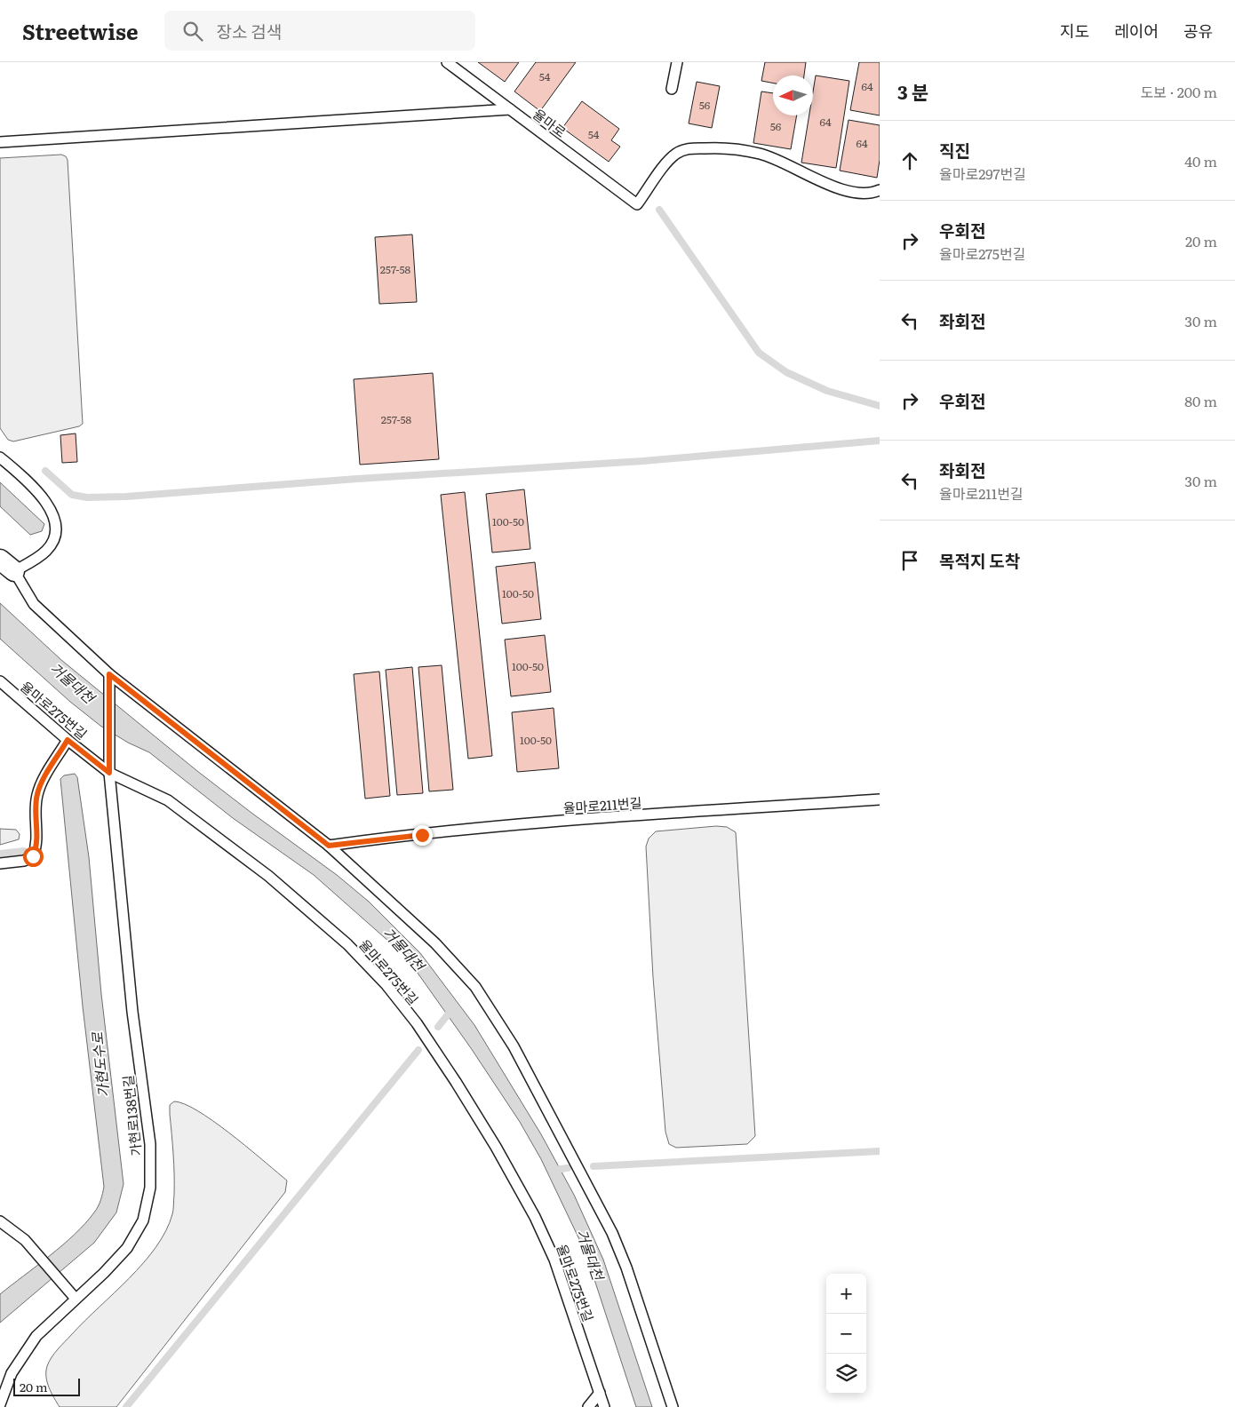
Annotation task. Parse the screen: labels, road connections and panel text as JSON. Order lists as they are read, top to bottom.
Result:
{
  "streets": {
    "lane": [
      "율마로",
      "율마로275번길",
      "율마로211번길",
      "가현로138번길"
    ]
  },
  "crossings": [
    ["율마로275번길", "가현로138번길"]
  ],
  "water": ["거물대천", "가현도수로"],
  "house_numbers": [
    "54",
    "64",
    "56",
    "64",
    "56",
    "54",
    "64",
    "257-58",
    "257-58",
    "100-50",
    "100-50",
    "100-50",
    "100-50"
  ],
  "scale_bar": "20 m",
  "north": "left",
  "page": {
    "header": "Streetwise",
    "search": "장소 검색",
    "nav": ["지도", "레이어", "공유"],
    "heading": ["3 분", "도보 · 200 m"],
    "list": [
      ["직진", "율마로297번길", "40 m"],
      ["우회전", "율마로275번길", "20 m"],
      ["좌회전", "30 m"],
      ["우회전", "80 m"],
      ["좌회전", "율마로211번길", "30 m"],
      "목적지 도착"
    ],
    "map_buttons": ["+", "−"],
    "scale": "20 m"
  }
}
